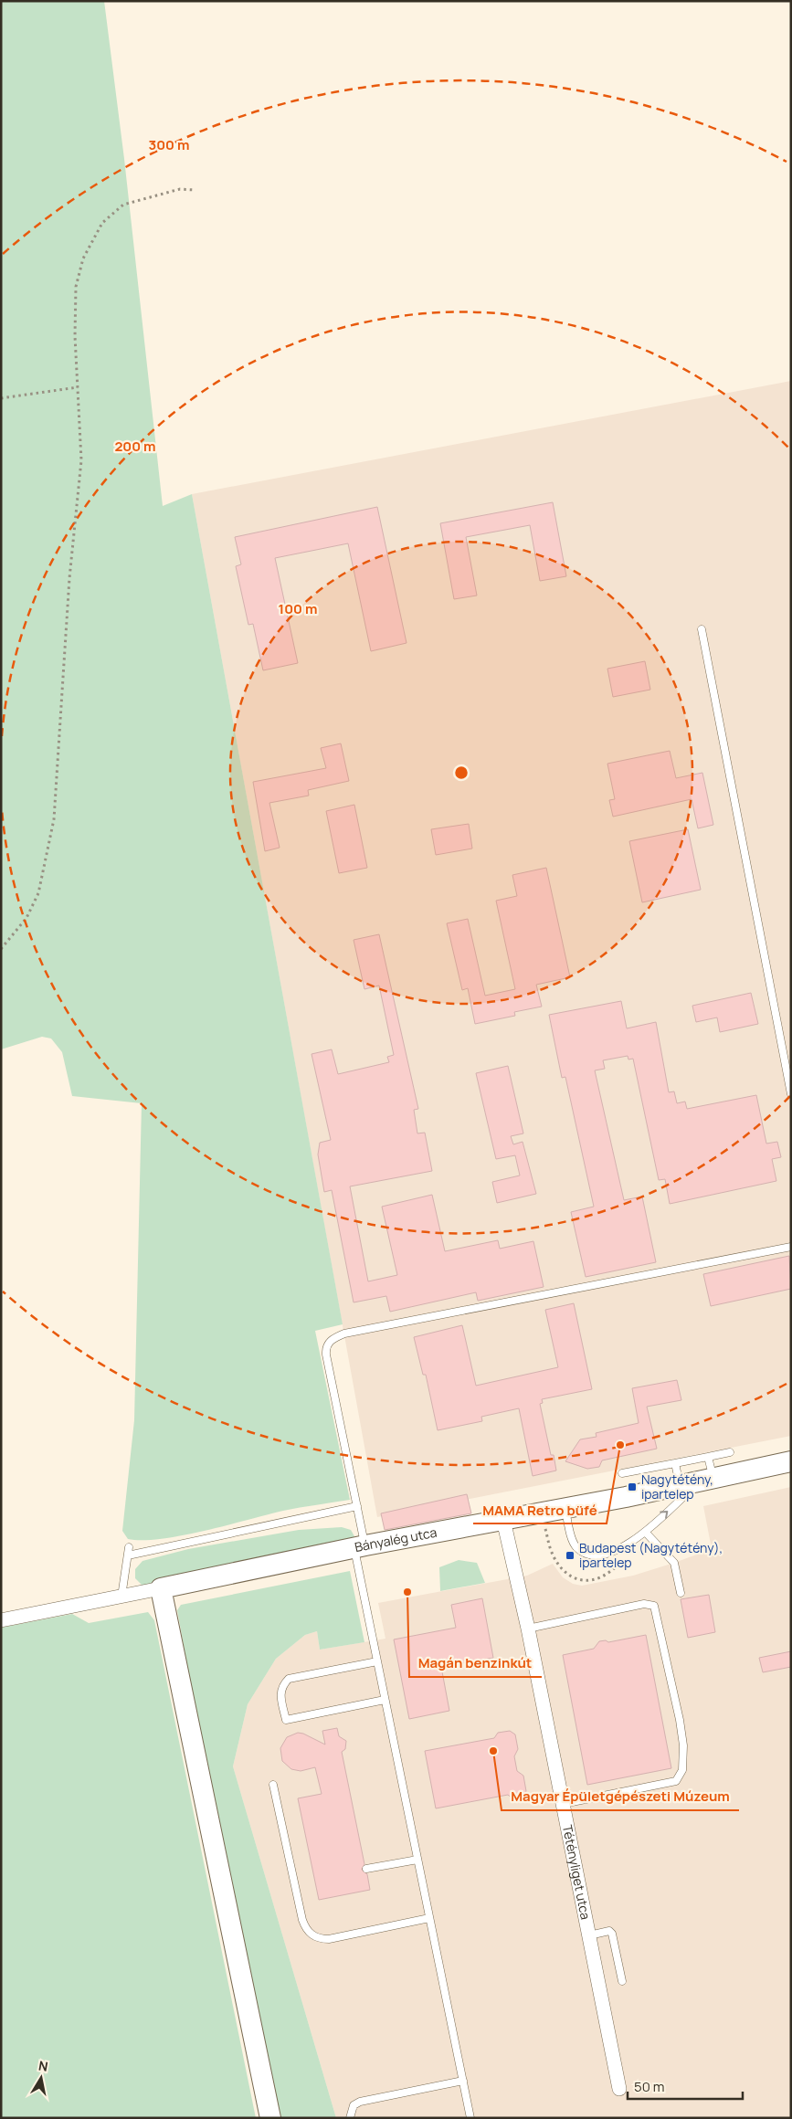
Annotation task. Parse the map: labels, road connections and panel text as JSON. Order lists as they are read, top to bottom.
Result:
{
  "streets": {
    "street": ["Bányalég utca", "Tétényliget utca"]
  },
  "crossings": [
    ["Bányalég utca", "Tétényliget utca"]
  ],
  "places": {
    "other": ["MAMA Retro büfé", "Magán benzinkút", "Magyar Épületgépészeti Múzeum"],
    "transit": ["Nagytétény, ipartelep", "Budapest (Nagytétény), ipartelep"]
  },
  "scale_bar": "50 m",
  "north": "top",
  "rings": ["300 m", "200 m", "100 m"]
}
